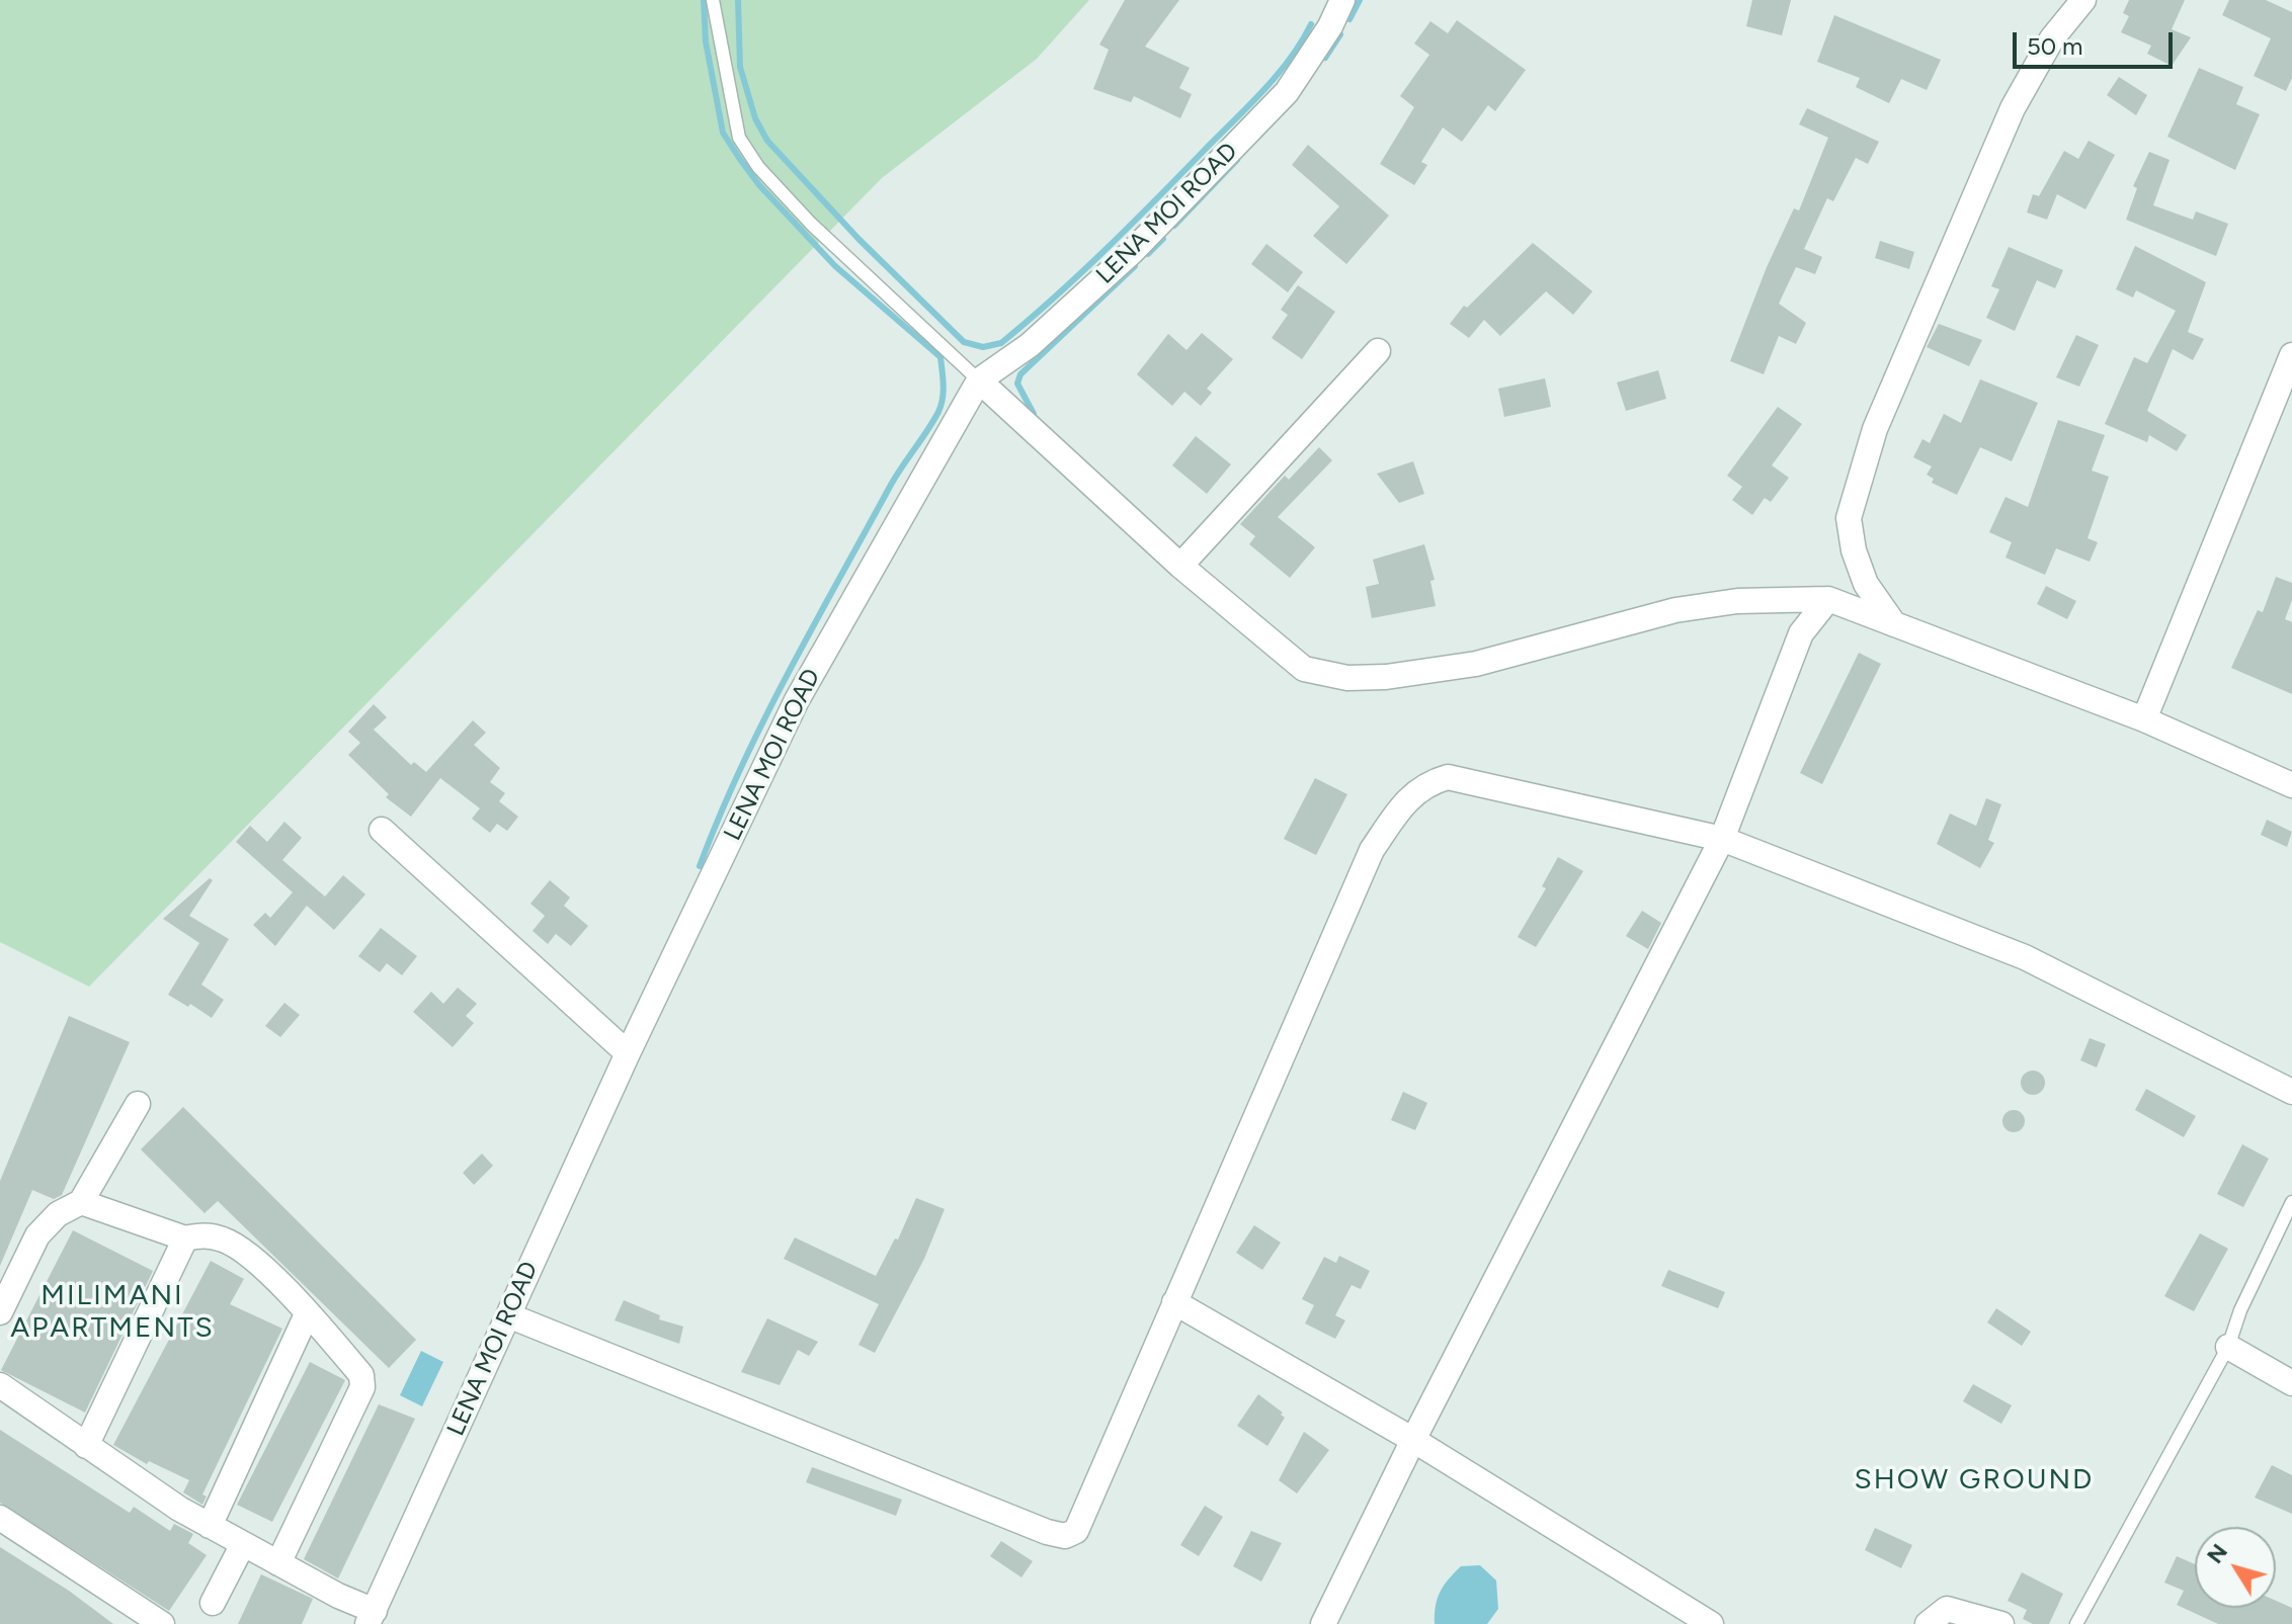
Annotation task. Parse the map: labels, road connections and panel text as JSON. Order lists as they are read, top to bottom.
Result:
{
  "streets": {
    "street": ["LENA MOI ROAD"]
  },
  "districts": ["MILIMANI APARTMENTS", "SHOW GROUND"],
  "scale_bar": "50 m",
  "north": "top left"
}
